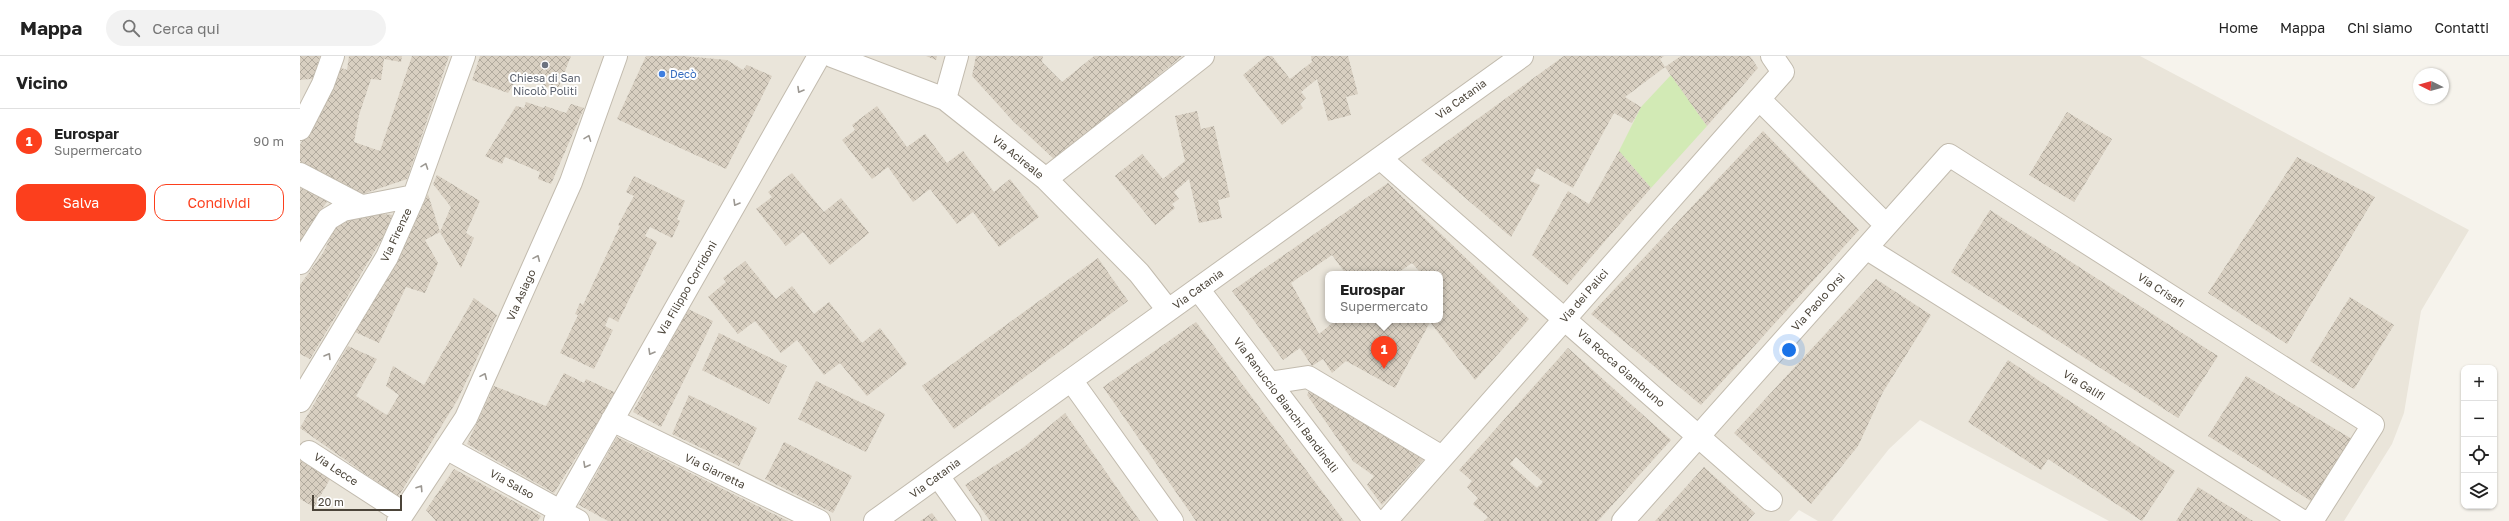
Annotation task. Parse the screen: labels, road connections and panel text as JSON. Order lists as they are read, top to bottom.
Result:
{
  "streets": {
    "street": [
      "Via Catania",
      "Via Acireale",
      "Via Firenze",
      "Via Filippo Corridoni",
      "Via Crisafi",
      "Via Asiago",
      "Via dei Palici",
      "Via Paolo Orsi",
      "Via Rocca Giambruno",
      "Via Galifi",
      "Via Ranuccio Bianchi Bandinelli",
      "Via Lecce",
      "Via Giarretta",
      "Via Salso"
    ]
  },
  "crossings": [
    ["Via Catania", "Via Acireale"],
    ["Via Catania", "Via Rocca Giambruno"],
    ["Via Catania", "Via Ranuccio Bianchi Bandinelli"],
    ["Via Filippo Corridoni", "Via Giarretta"],
    ["Via Filippo Corridoni", "Via Salso"],
    ["Via Crisafi", "Via Paolo Orsi"],
    ["Via Asiago", "Via Lecce"],
    ["Via Asiago", "Via Salso"],
    ["Via dei Palici", "Via Rocca Giambruno"],
    ["Via Paolo Orsi", "Via Rocca Giambruno"],
    ["Via Paolo Orsi", "Via Galifi"]
  ],
  "one_way": ["Via Firenze", "Via Filippo Corridoni", "Via Asiago"],
  "places": ["Chiesa di San Nicolò Politi", "Decò"],
  "scale_bar": "20 m",
  "north": "left",
  "page": {
    "header": "Mappa",
    "search": "Cerca qui",
    "nav": [
      "Home",
      "Mappa",
      "Chi siamo",
      "Contatti"
    ],
    "heading": "Vicino",
    "list": [
      {
        "mark": "1",
        "name": "Eurospar",
        "note": "Supermercato",
        "value": "90 m"
      }
    ],
    "buttons": ["Salva", "Condividi"],
    "popup": ["Eurospar", "Supermercato"],
    "pins": "1",
    "map_buttons": ["+", "−"],
    "scale": "20 m"
  }
}
